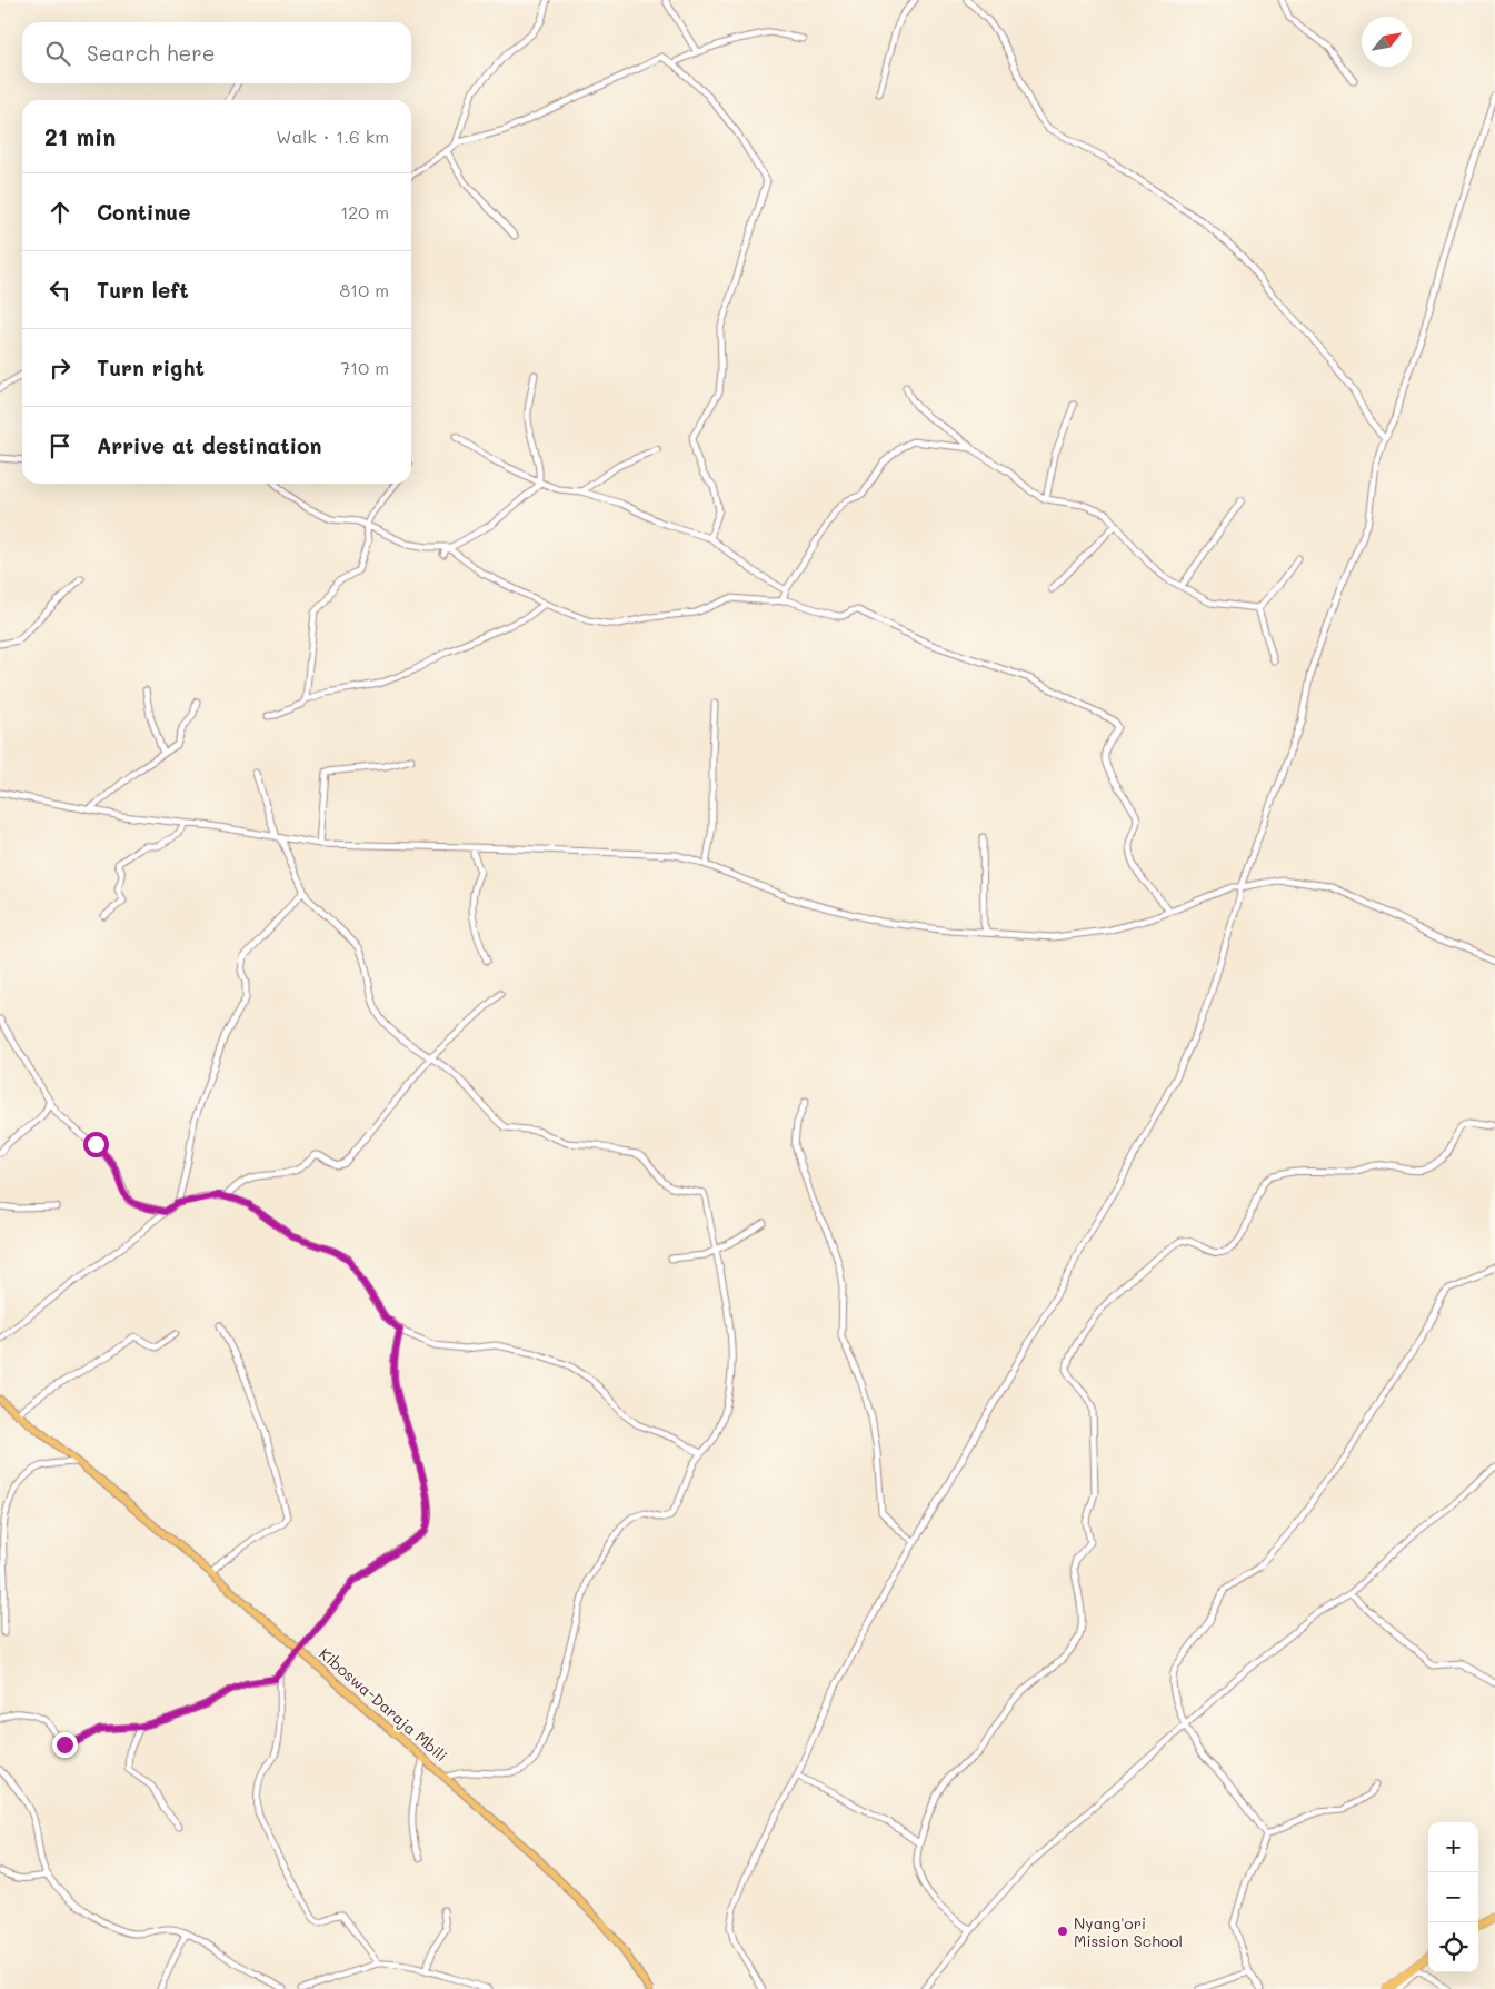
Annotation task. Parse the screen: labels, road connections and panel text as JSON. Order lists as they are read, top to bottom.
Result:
{
  "streets": {
    "main road": ["Kiboswa-Daraja Mbili"]
  },
  "places": ["Nyang'ori Mission School"],
  "north": "top right",
  "page": {
    "search": "Search here",
    "heading": ["21 min", "Walk · 1.6 km"],
    "list": [
      ["Continue", "120 m"],
      ["Turn left", "810 m"],
      ["Turn right", "710 m"],
      "Arrive at destination"
    ],
    "map_buttons": ["+", "−"]
  }
}
